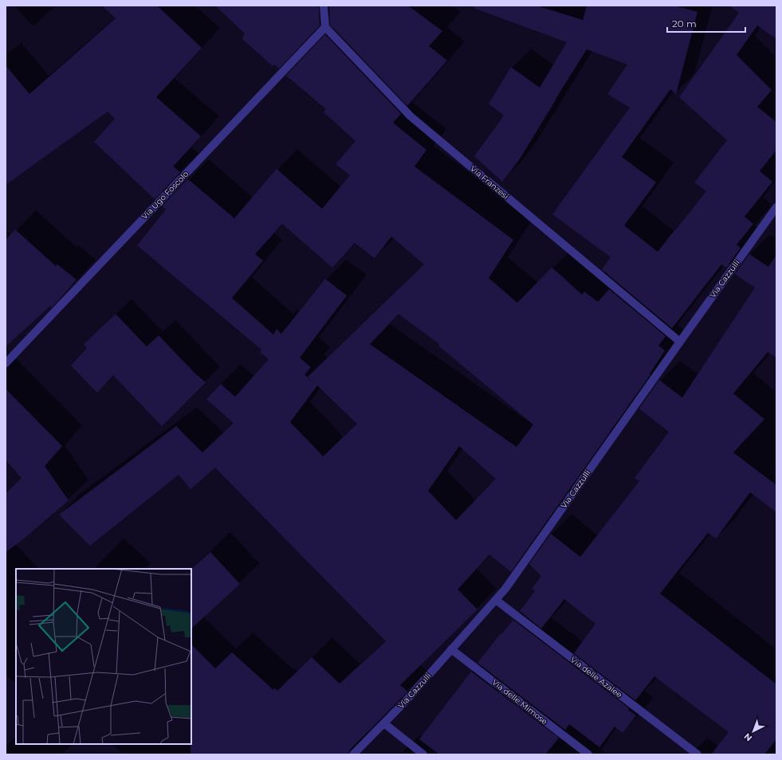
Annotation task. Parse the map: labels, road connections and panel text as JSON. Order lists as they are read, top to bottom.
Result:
{
  "streets": {
    "street": [
      "Via Franzesi",
      "Via Ugo Foscolo",
      "Via Cazzulli",
      "Via delle Azalee",
      "Via delle Mimose"
    ]
  },
  "crossings": [
    ["Via Franzesi", "Via Ugo Foscolo"],
    ["Via Franzesi", "Via Cazzulli"],
    ["Via Cazzulli", "Via delle Azalee"],
    ["Via Cazzulli", "Via delle Mimose"]
  ],
  "scale_bar": "20 m",
  "north": "bottom left"
}
